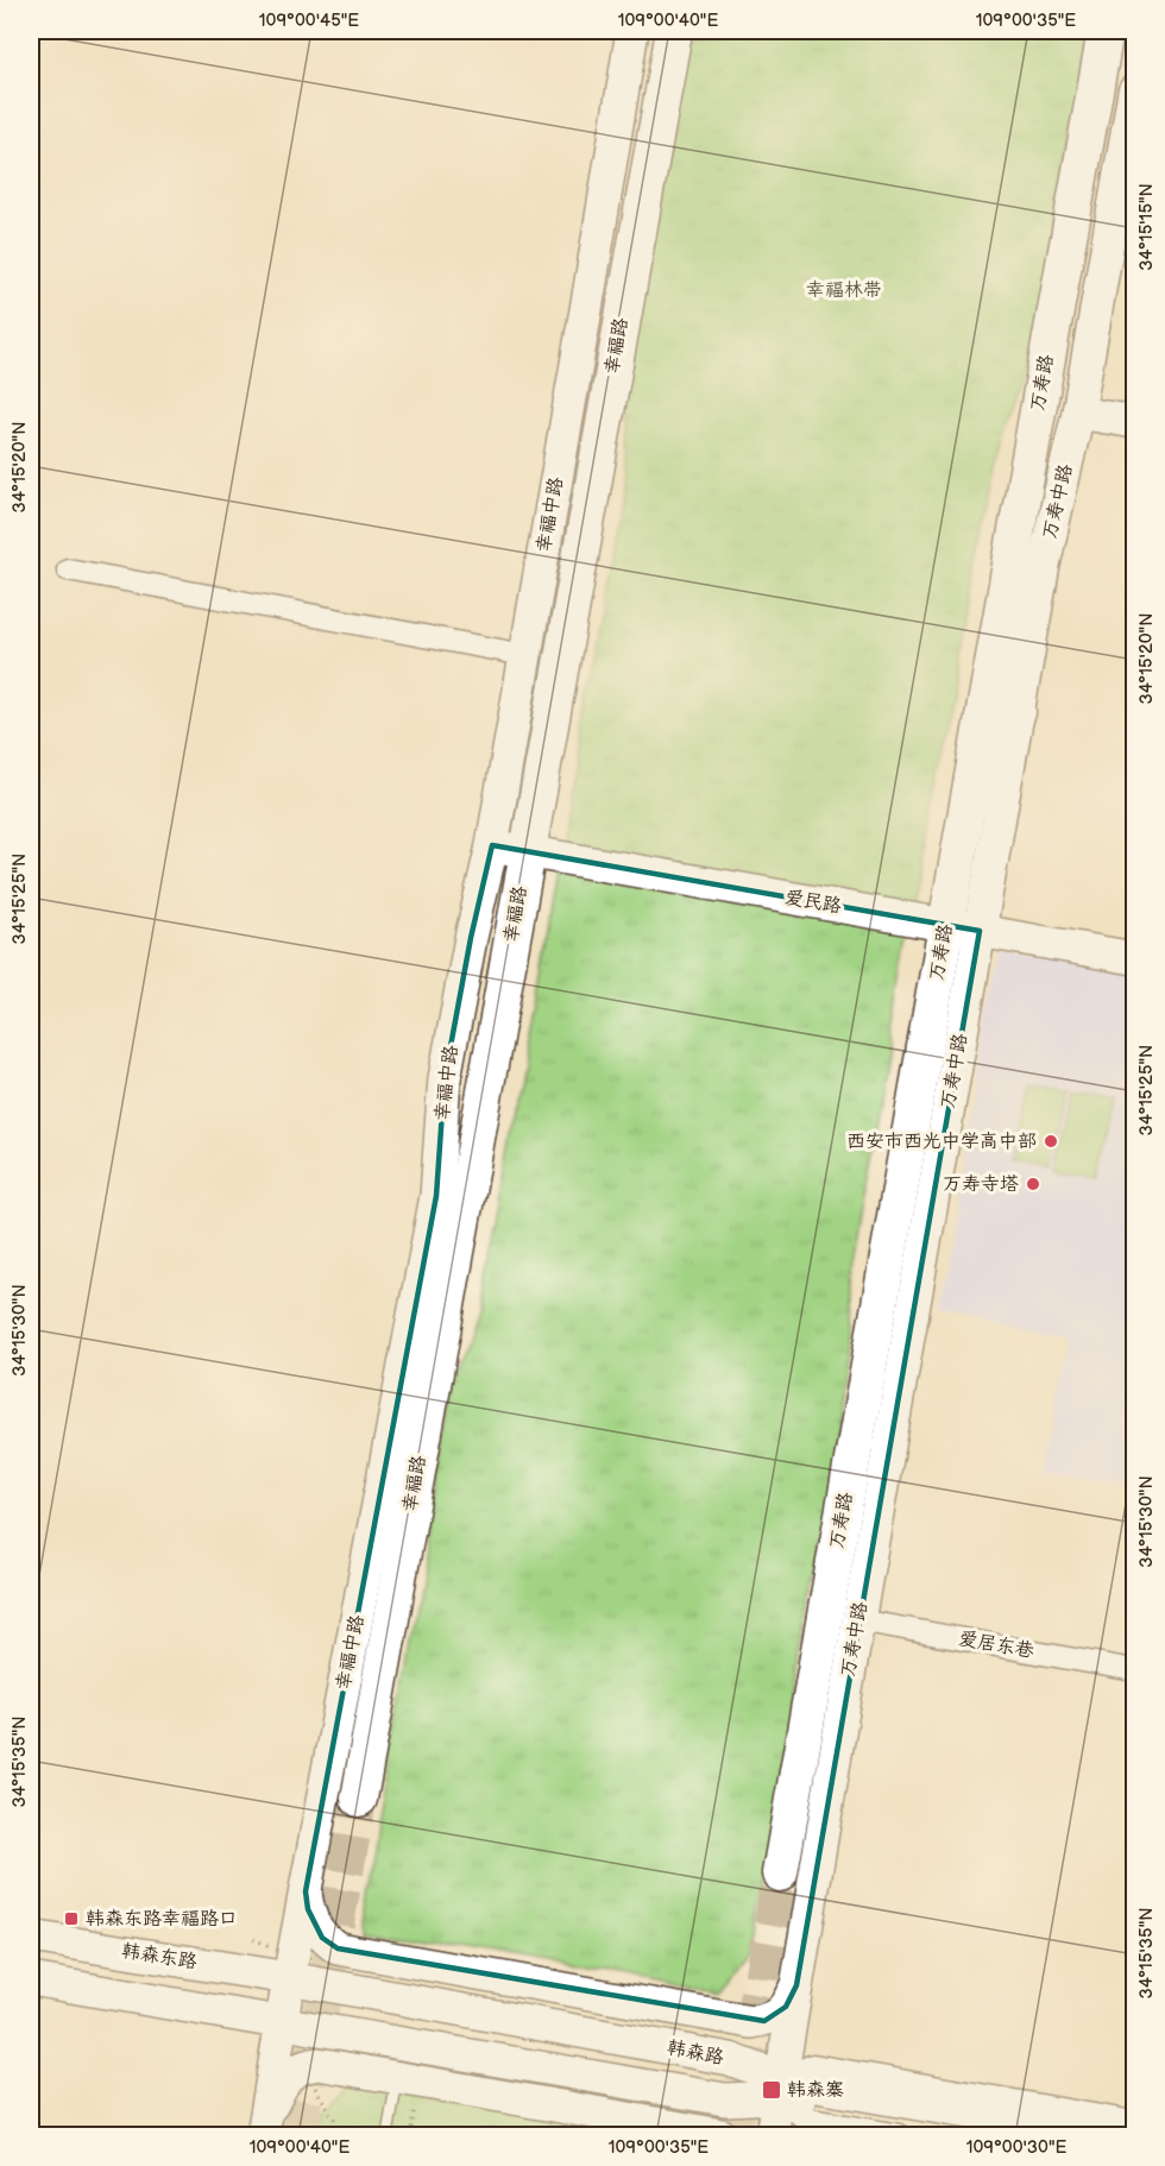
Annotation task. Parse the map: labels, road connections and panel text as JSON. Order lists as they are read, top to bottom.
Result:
{
  "streets": {
    "main road": [
      "幸福路",
      "万寿路",
      "万寿中路",
      "幸福中路",
      "爱民路",
      "韩森东路",
      "韩森路"
    ],
    "street": ["爱居东巷"]
  },
  "crossings": [
    ["幸福路", "爱民路"],
    ["万寿路", "万寿中路"],
    ["万寿路", "爱民路"],
    ["万寿中路", "爱民路"],
    ["万寿中路", "爱居东巷"],
    ["万寿中路", "韩森路"],
    ["幸福中路", "爱民路"],
    ["幸福中路", "韩森东路"],
    ["幸福中路", "韩森路"],
    ["韩森东路", "韩森路"]
  ],
  "parks": ["幸福林带"],
  "places": {
    "other": ["西安市西光中学高中部", "万寿寺塔"],
    "transit": ["韩森东路幸福路口", "韩森寨"]
  },
  "coordinates": [
    "109°00'45\"E",
    "109°00'40\"E",
    "109°00'35\"E",
    "34°15'15\"N",
    "34°15'20\"N",
    "34°15'25\"N",
    "34°15'30\"N",
    "34°15'35\"N",
    "109°00'30\"E"
  ]
}
